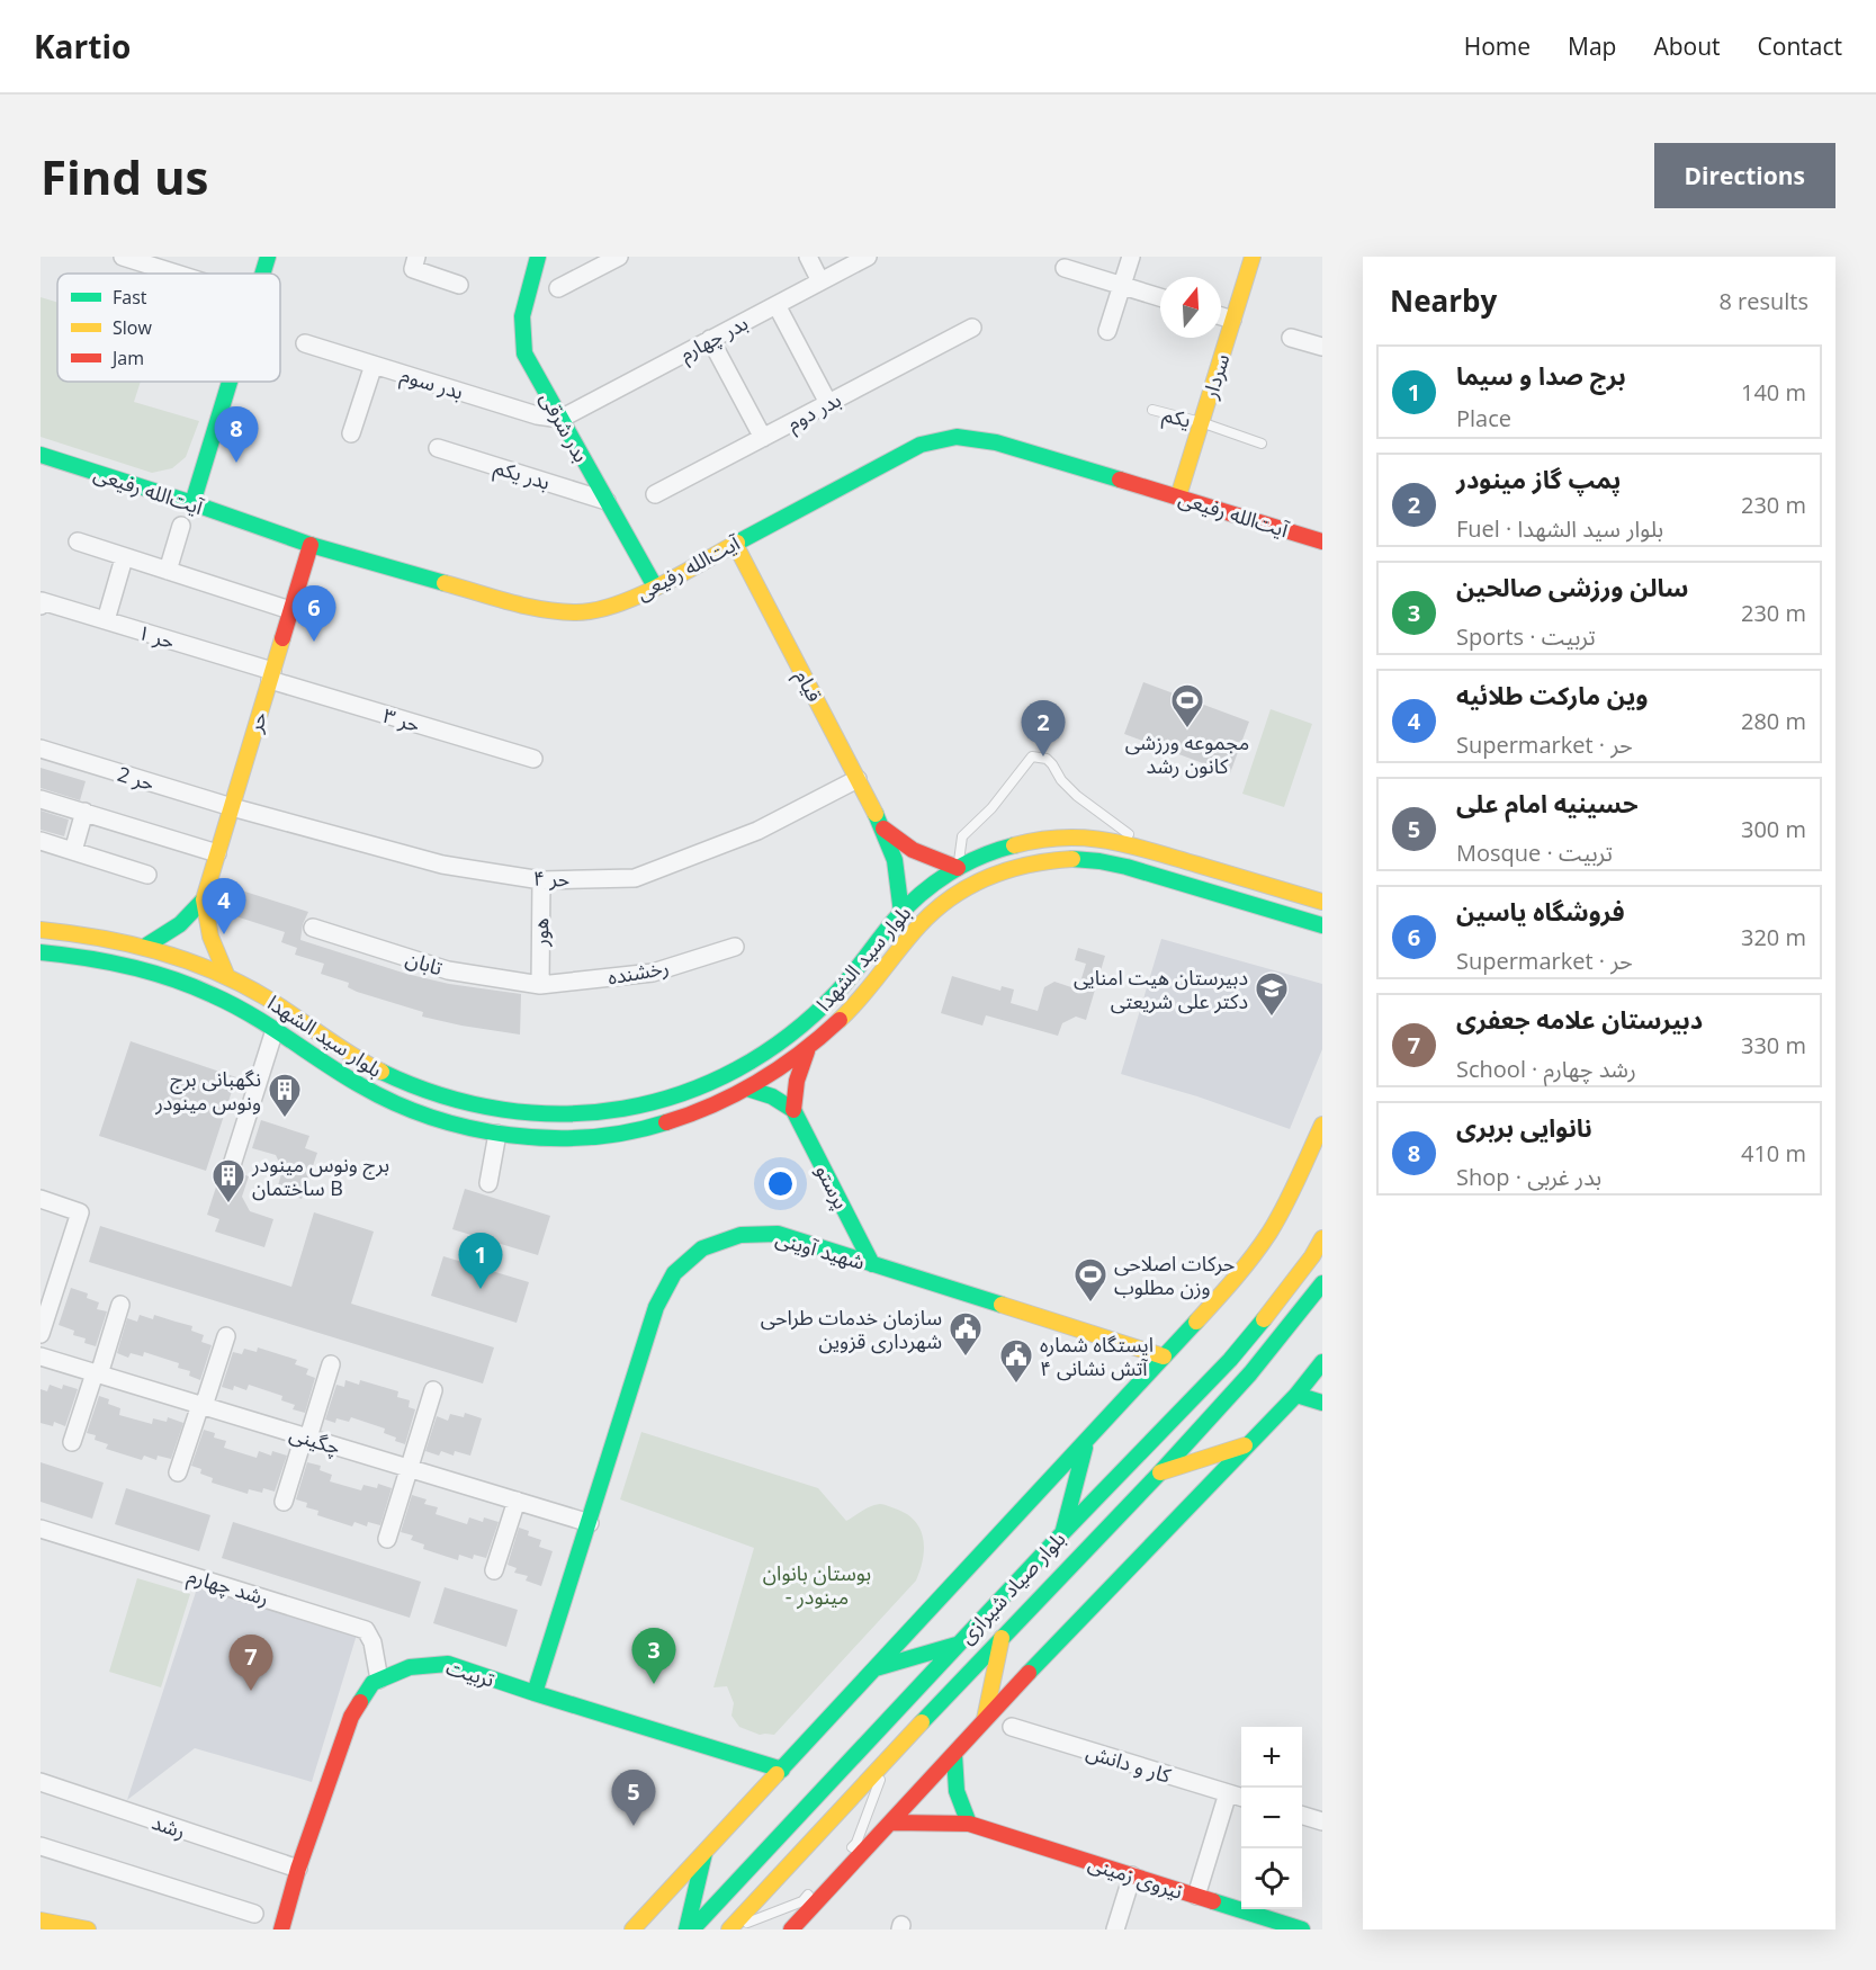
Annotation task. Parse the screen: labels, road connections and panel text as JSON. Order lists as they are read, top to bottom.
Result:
{
  "streets": {
    "street": [
      "بدر چهارم",
      "سردار",
      "بدر سوم",
      "بدر دوم",
      "بدر شرقی",
      "بدر یکم",
      "آیت‌الله رفیعی",
      "حر ۱",
      "قیام",
      "حر ۳",
      "حر",
      "حر 2",
      "حر ۴",
      "هور",
      "بلوار سید الشهدا",
      "تابان",
      "رخشنده",
      "پرستو",
      "شهید آوینی",
      "چگینی",
      "رشد چهارم",
      "بلوار صیاد شیرازی",
      "تربیت",
      "کار و دانش",
      "رشد",
      "نیروی زمینی"
    ],
    "lane": ["یکم"]
  },
  "crossings": [
    ["بدر چهارم", "بدر سوم"],
    ["بدر چهارم", "بدر شرقی"],
    ["سردار", "یکم"],
    ["سردار", "آیت‌الله رفیعی"],
    ["بدر سوم", "بدر شرقی"],
    ["بدر شرقی", "بدر یکم"],
    ["بدر شرقی", "آیت‌الله رفیعی"],
    ["آیت‌الله رفیعی", "قیام"],
    ["آیت‌الله رفیعی", "حر"],
    ["حر ۱", "حر ۳"],
    ["حر ۱", "حر"],
    ["قیام", "حر ۴"],
    ["قیام", "بلوار سید الشهدا"],
    ["حر ۳", "حر"],
    ["حر", "حر 2"],
    ["حر", "حر ۴"],
    ["حر", "بلوار سید الشهدا"],
    ["حر 2", "حر ۴"],
    ["حر ۴", "هور"],
    ["هور", "تابان"],
    ["هور", "رخشنده"],
    ["تابان", "رخشنده"],
    ["پرستو", "شهید آوینی"],
    ["شهید آوینی", "چگینی"],
    ["شهید آوینی", "تربیت"],
    ["رشد چهارم", "تربیت"],
    ["تربیت", "رشد"]
  ],
  "parks": ["بوستان بانوان - مینودر"],
  "places": {
    "sports": ["مجموعه ورزشی کانون رشد", "حرکات اصلاحی وزن مطلوب"],
    "school or university": ["دبیرستان هیت امنایی دکتر علی شریعتی"],
    "building": ["نگهبانی برج ونوس مینودر", "برج ونوس مینودر ساختمان B"],
    "public building": ["سازمان خدمات طراحی شهرداری قزوین", "ایستگاه شماره ۴ آتش نشانی"]
  },
  "legend": ["Fast", "Slow", "Jam"],
  "north": "top",
  "page": {
    "header": "Kartio",
    "nav": [
      "Home",
      "Map",
      "About",
      "Contact"
    ],
    "buttons": "Directions",
    "title": "Find us",
    "heading": ["Nearby", "8 results"],
    "list": [
      {
        "mark": "1",
        "name": "برج صدا و سیما",
        "note": "Place",
        "value": "140 m"
      },
      {
        "mark": "2",
        "name": "پمپ گاز مینودر",
        "note": "Fuel · بلوار سید الشهدا",
        "value": "230 m"
      },
      {
        "mark": "3",
        "name": "سالن ورزشی صالحین",
        "note": "Sports · تربیت",
        "value": "230 m"
      },
      {
        "mark": "4",
        "name": "وین مارکت طلائیه",
        "note": "Supermarket · حر",
        "value": "280 m"
      },
      {
        "mark": "5",
        "name": "حسینیه امام علی",
        "note": "Mosque · تربیت",
        "value": "300 m"
      },
      {
        "mark": "6",
        "name": "فروشگاه یاسین",
        "note": "Supermarket · حر",
        "value": "320 m"
      },
      {
        "mark": "7",
        "name": "دبیرستان علامه جعفری",
        "note": "School · رشد چهارم",
        "value": "330 m"
      },
      {
        "mark": "8",
        "name": "نانوایی بربری",
        "note": "Shop · بدر غربی",
        "value": "410 m"
      }
    ],
    "pins": [
      "8",
      "6",
      "2",
      "4",
      "1",
      "3",
      "7",
      "5"
    ],
    "map_buttons": ["+", "−"]
  }
}
